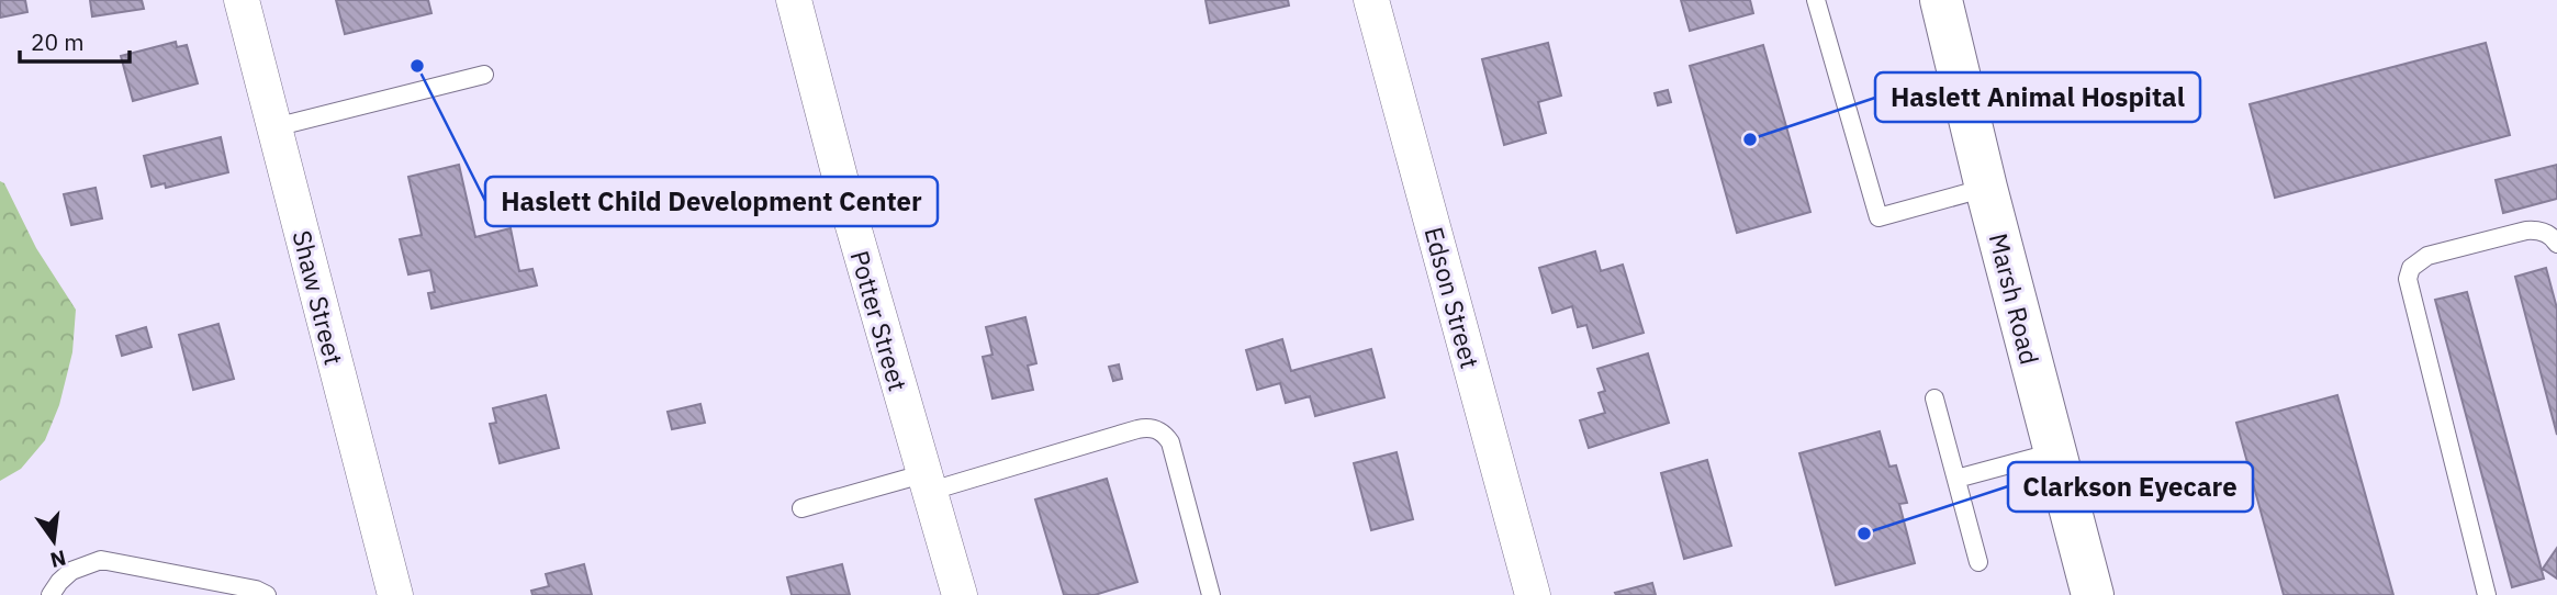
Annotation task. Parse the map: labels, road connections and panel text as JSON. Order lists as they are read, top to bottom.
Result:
{
  "streets": {
    "main road": ["Marsh Road"],
    "street": ["Shaw Street", "Edson Street", "Potter Street"]
  },
  "places": ["Haslett Child Development Center", "Haslett Animal Hospital", "Clarkson Eyecare"],
  "scale_bar": "20 m",
  "north": "bottom"
}
